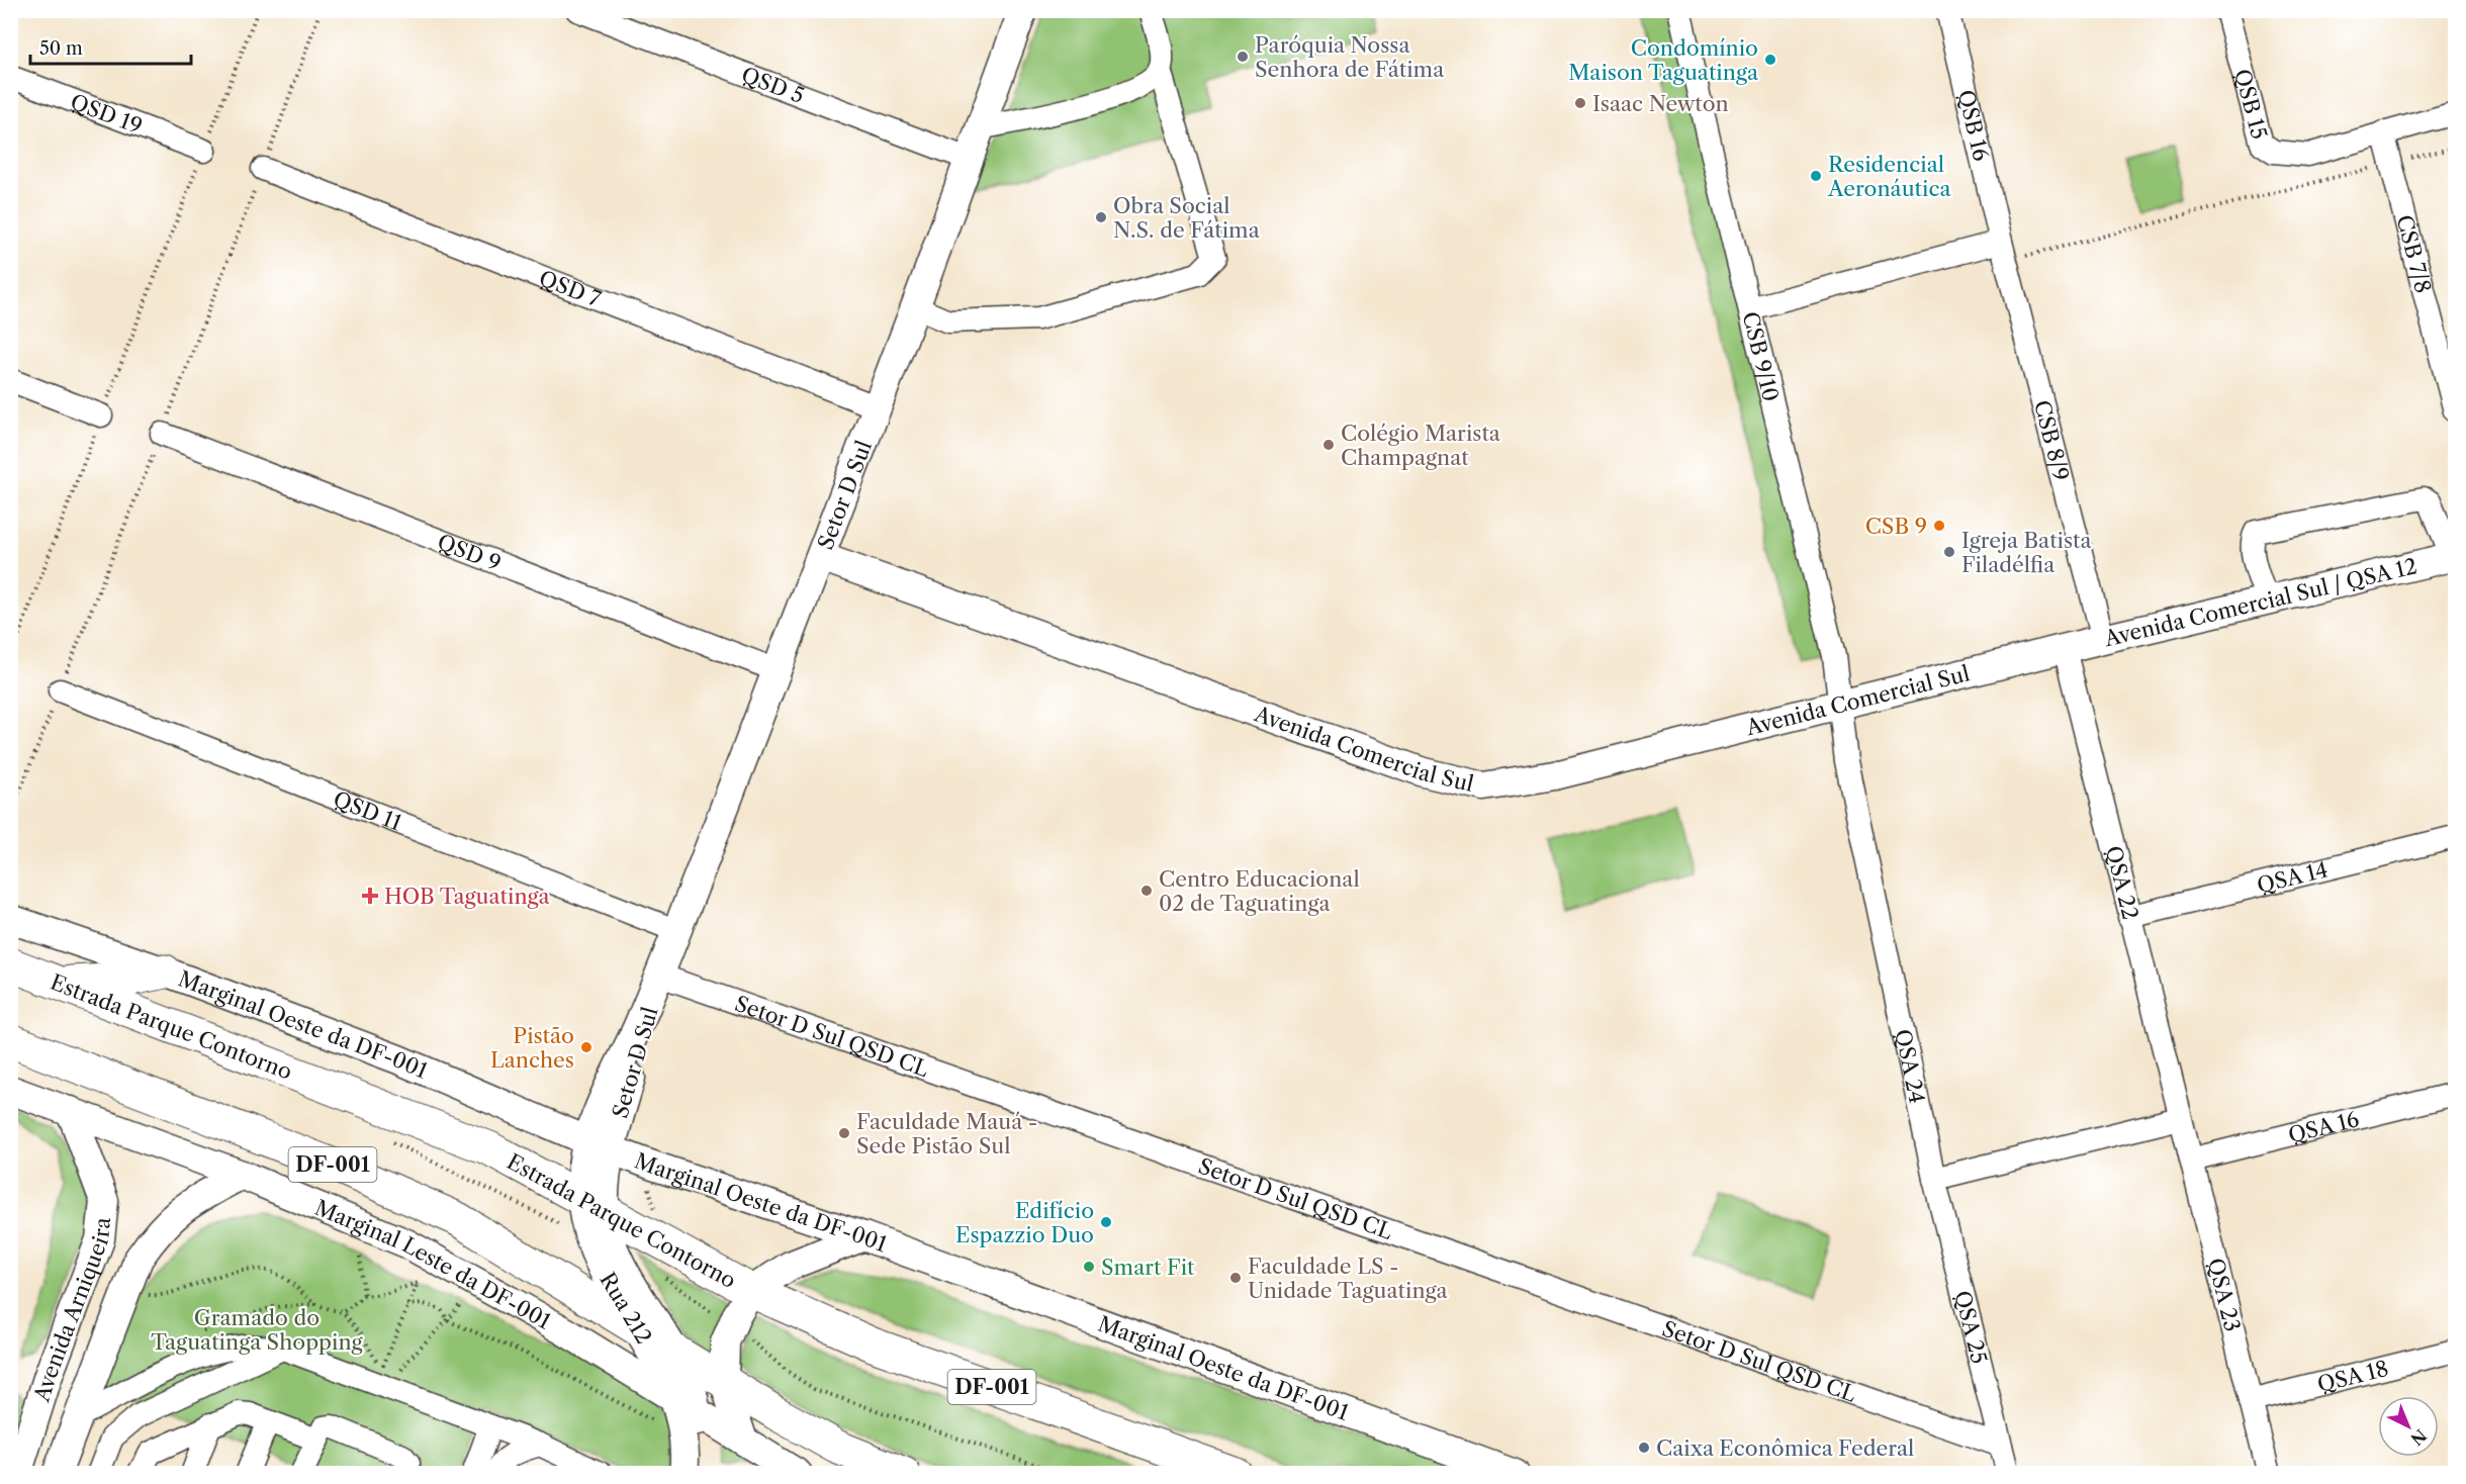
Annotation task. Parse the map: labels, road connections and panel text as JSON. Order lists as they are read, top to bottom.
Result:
{
  "streets": {
    "highway": ["Estrada Parque Contorno", "DF-001"],
    "main road": [
      "Setor D Sul",
      "Avenida Comercial Sul / QSA 12",
      "Avenida Comercial Sul",
      "Marginal Oeste da DF-001",
      "Marginal Leste da DF-001",
      "Rua 212",
      "Avenida Arniqueira"
    ],
    "street": [
      "QSD 5",
      "QSB 15",
      "QSD 19",
      "QSB 16",
      "CSB 7/8",
      "QSD 7",
      "CSB 9/10",
      "CSB 8/9",
      "QSD 9",
      "QSD 11",
      "QSA 14",
      "QSA 22",
      "Setor D Sul QSD CL",
      "QSA 24",
      "QSA 16",
      "QSA 23",
      "QSA 25",
      "QSA 18"
    ]
  },
  "crossings": [
    ["QSD 5", "Setor D Sul"],
    ["QSB 15", "CSB 7/8"],
    ["QSB 16", "CSB 8/9"],
    ["QSD 7", "Setor D Sul"],
    ["CSB 9/10", "Avenida Comercial Sul"],
    ["CSB 9/10", "QSA 24"],
    ["CSB 8/9", "Avenida Comercial Sul / QSA 12"],
    ["Setor D Sul", "QSD 9"],
    ["Setor D Sul", "Avenida Comercial Sul"],
    ["Setor D Sul", "QSD 11"],
    ["Setor D Sul", "Marginal Oeste da DF-001"],
    ["Setor D Sul", "Setor D Sul QSD CL"],
    ["Setor D Sul", "Rua 212"],
    ["Avenida Comercial Sul / QSA 12", "Avenida Comercial Sul"],
    ["Avenida Comercial Sul / QSA 12", "QSA 22"],
    ["Avenida Comercial Sul", "QSA 22"],
    ["Avenida Comercial Sul", "QSA 24"],
    ["QSA 14", "QSA 22"],
    ["QSA 22", "QSA 23"],
    ["Marginal Oeste da DF-001", "Rua 212"],
    ["Estrada Parque Contorno", "Rua 212"],
    ["Setor D Sul QSD CL", "QSA 25"],
    ["QSA 24", "QSA 25"],
    ["QSA 16", "QSA 23"],
    ["DF-001", "Rua 212"],
    ["Marginal Leste da DF-001", "Rua 212"],
    ["Marginal Leste da DF-001", "Avenida Arniqueira"],
    ["QSA 23", "QSA 18"]
  ],
  "parks": ["Gramado do Taguatinga Shopping"],
  "places": {
    "other": [
      "Paróquia Nossa Senhora de Fátima",
      "Condomínio Maison Taguatinga",
      "Isaac Newton",
      "Residencial Aeronáutica",
      "Obra Social N.S. de Fátima",
      "Colégio Marista Champagnat",
      "CSB 9",
      "Igreja Batista Filadélfia",
      "Centro Educacional 02 de Taguatinga",
      "Pistão Lanches",
      "Faculdade Mauá - Sede Pistão Sul",
      "Edifício Espazzio Duo",
      "Smart Fit",
      "Faculdade LS - Unidade Taguatinga",
      "Caixa Econômica Federal"
    ],
    "health": ["HOB Taguatinga"]
  },
  "scale_bar": "50 m",
  "north": "bottom right"
}
